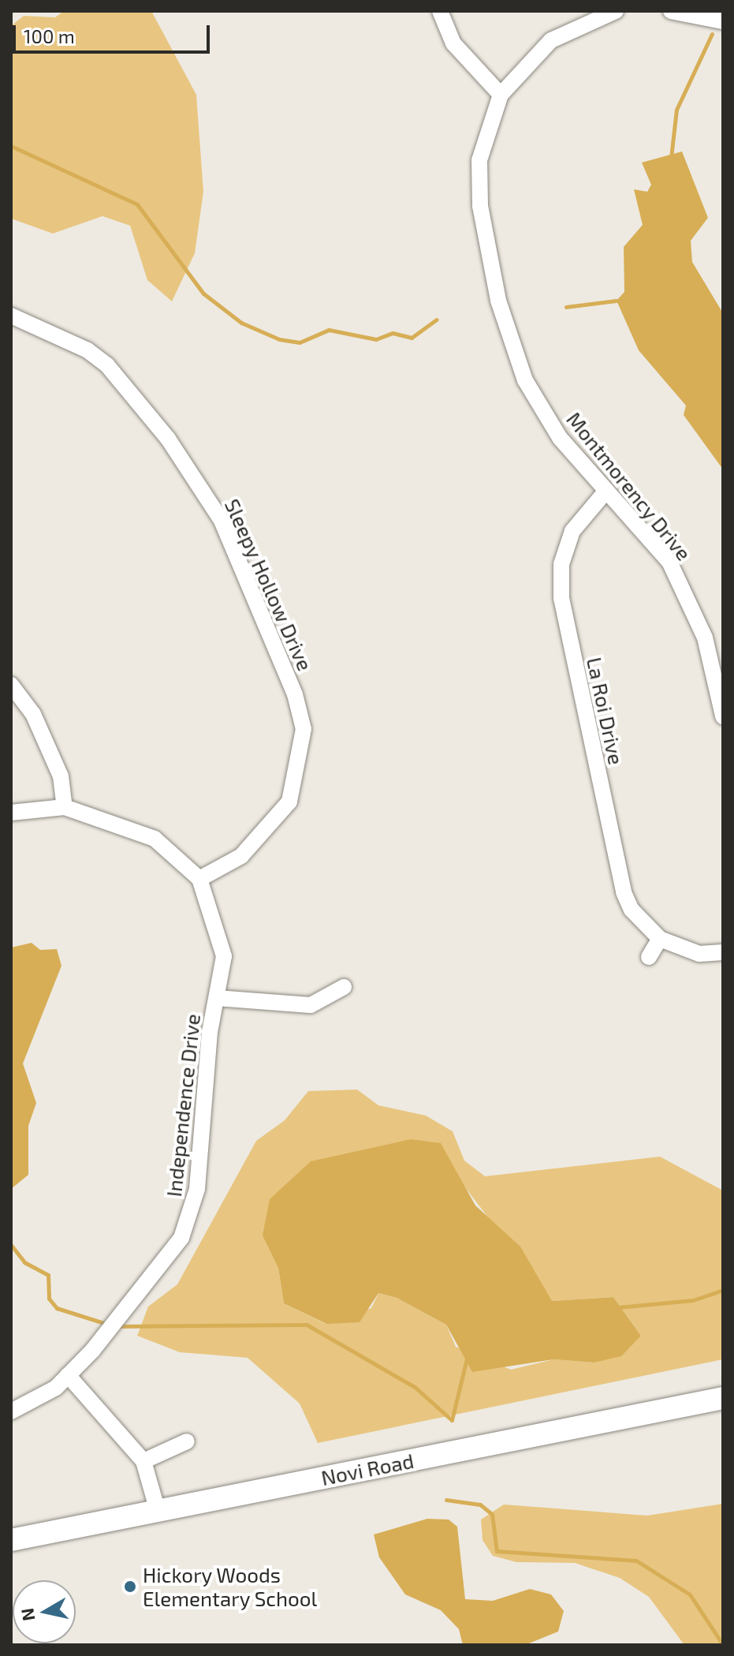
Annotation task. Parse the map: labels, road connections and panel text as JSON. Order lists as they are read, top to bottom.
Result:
{
  "streets": {
    "main road": ["Novi Road"],
    "street": [
      "Montmorency Drive",
      "Sleepy Hollow Drive",
      "La Roi Drive",
      "Independence Drive"
    ]
  },
  "crossings": [
    ["Montmorency Drive", "La Roi Drive"],
    ["Sleepy Hollow Drive", "Independence Drive"]
  ],
  "places": ["Hickory Woods Elementary School"],
  "scale_bar": "100 m",
  "north": "left"
}
